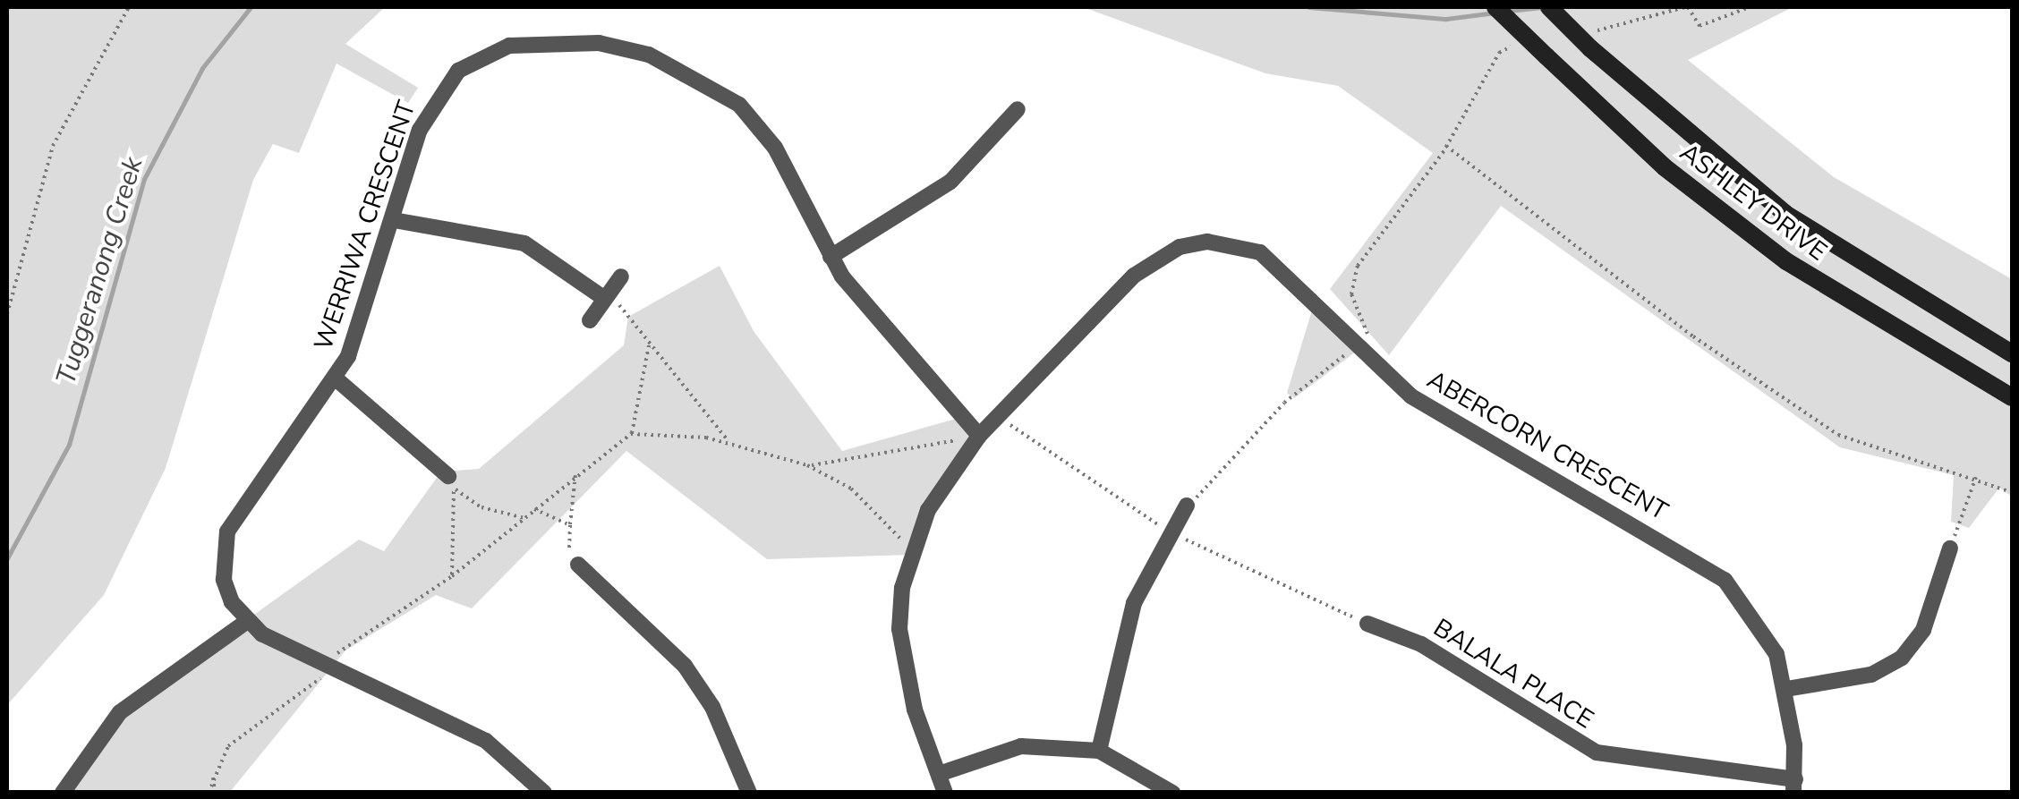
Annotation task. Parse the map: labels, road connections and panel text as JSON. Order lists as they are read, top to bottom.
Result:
{
  "streets": {
    "main road": ["ASHLEY DRIVE"],
    "street": ["WERRIWA CRESCENT", "ABERCORN CRESCENT", "BALALA PLACE"]
  },
  "crossings": [
    ["WERRIWA CRESCENT", "ABERCORN CRESCENT"],
    ["ABERCORN CRESCENT", "BALALA PLACE"]
  ],
  "water": ["Tuggeranong Creek"]
}
